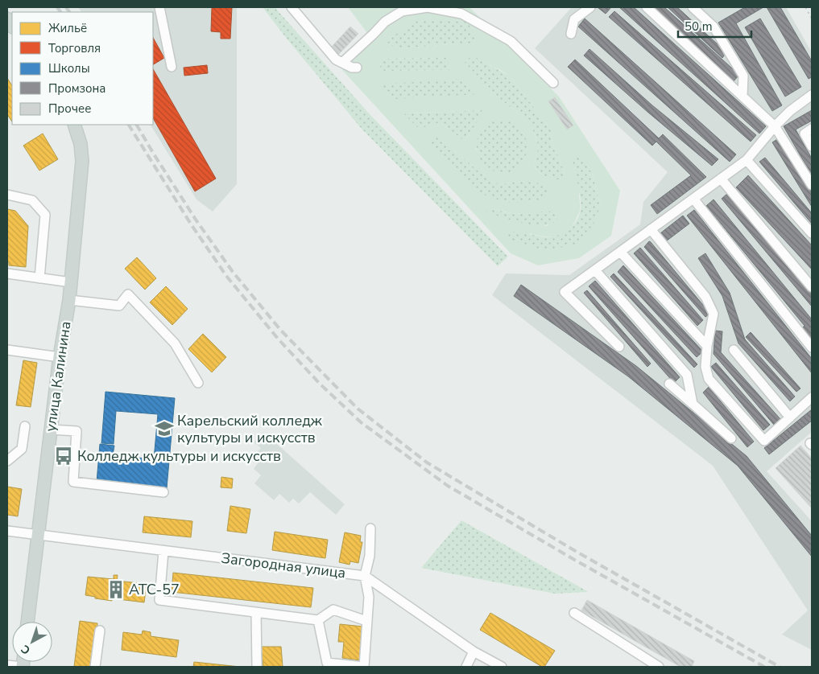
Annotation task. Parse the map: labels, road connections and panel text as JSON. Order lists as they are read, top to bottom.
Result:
{
  "streets": {
    "main road": ["улица Калинина"],
    "street": ["Загородная улица"]
  },
  "crossings": [
    ["улица Калинина", "Загородная улица"]
  ],
  "places": {
    "school or university": ["Карельский колледж культуры и искусств"],
    "bus stop": ["Колледж культуры и искусств"],
    "building": ["АТС-57"]
  },
  "legend": [
    "Жильё",
    "Торговля",
    "Школы",
    "Промзона",
    "Прочее"
  ],
  "scale_bar": "50 m",
  "north": "bottom left"
}
